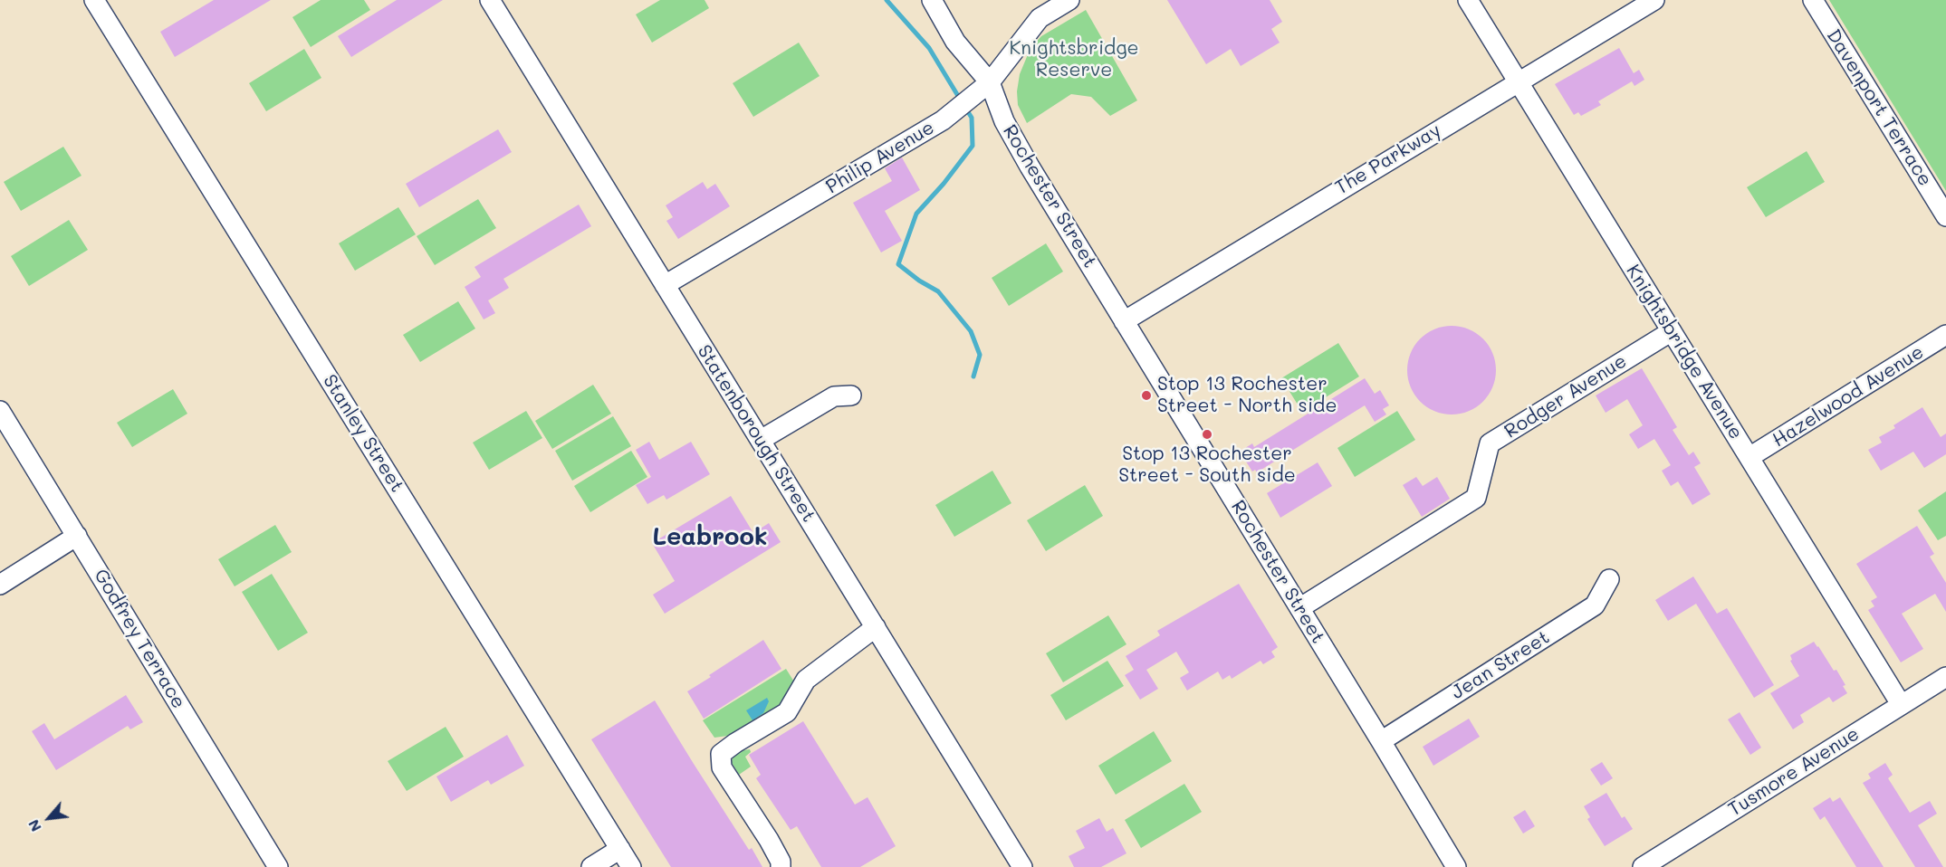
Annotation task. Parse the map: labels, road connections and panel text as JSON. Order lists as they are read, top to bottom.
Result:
{
  "streets": {
    "street": [
      "Davenport Terrace",
      "Philip Avenue",
      "The Parkway",
      "Rochester Street",
      "Knightsbridge Avenue",
      "Rodger Avenue",
      "Hazelwood Avenue",
      "Stanley Street",
      "Statenborough Street",
      "Godfrey Terrace",
      "Jean Street",
      "Tusmore Avenue"
    ]
  },
  "crossings": [
    ["Philip Avenue", "Rochester Street"],
    ["Philip Avenue", "Statenborough Street"],
    ["The Parkway", "Rochester Street"],
    ["The Parkway", "Knightsbridge Avenue"],
    ["Rochester Street", "Rodger Avenue"],
    ["Rochester Street", "Jean Street"],
    ["Knightsbridge Avenue", "Rodger Avenue"],
    ["Knightsbridge Avenue", "Hazelwood Avenue"],
    ["Knightsbridge Avenue", "Tusmore Avenue"]
  ],
  "districts": ["Leabrook"],
  "parks": ["Knightsbridge Reserve"],
  "places": ["Stop 13 Rochester Street - North side", "Stop 13 Rochester Street - South side"],
  "north": "bottom left"
}
